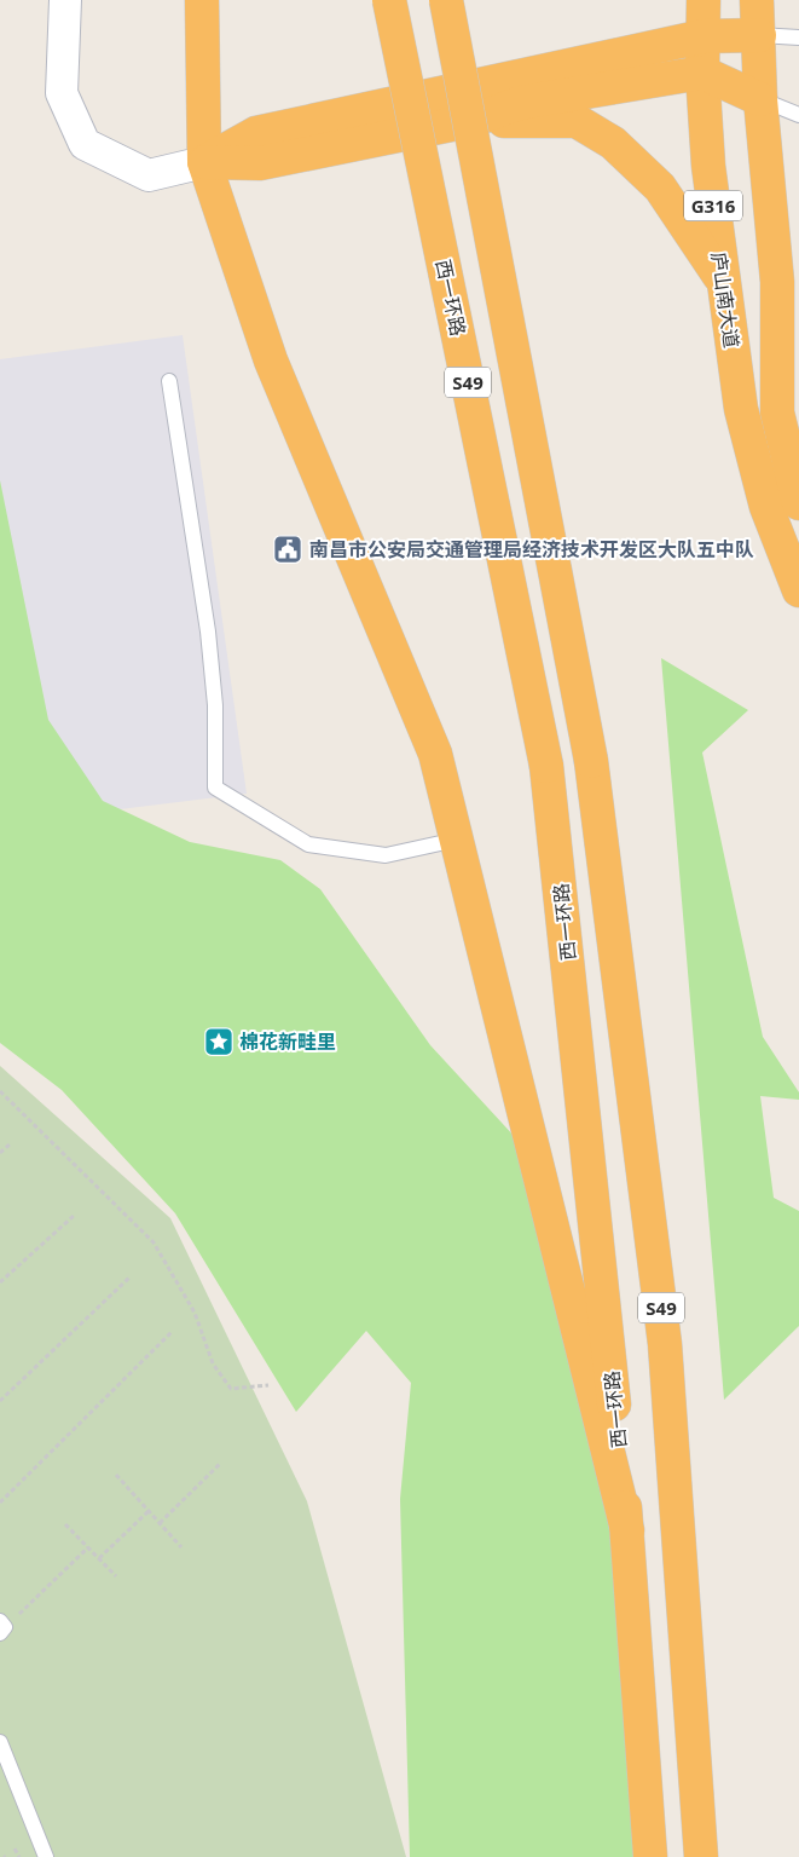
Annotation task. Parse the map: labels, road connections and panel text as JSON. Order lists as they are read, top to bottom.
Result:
{
  "streets": {
    "highway": [
      "G316",
      "西一环路",
      "庐山南大道",
      "S49"
    ]
  },
  "places": {
    "public building": ["南昌市公安局交通管理局经济技术开发区大队五中队"],
    "place": ["棉花新畦里"]
  }
}
